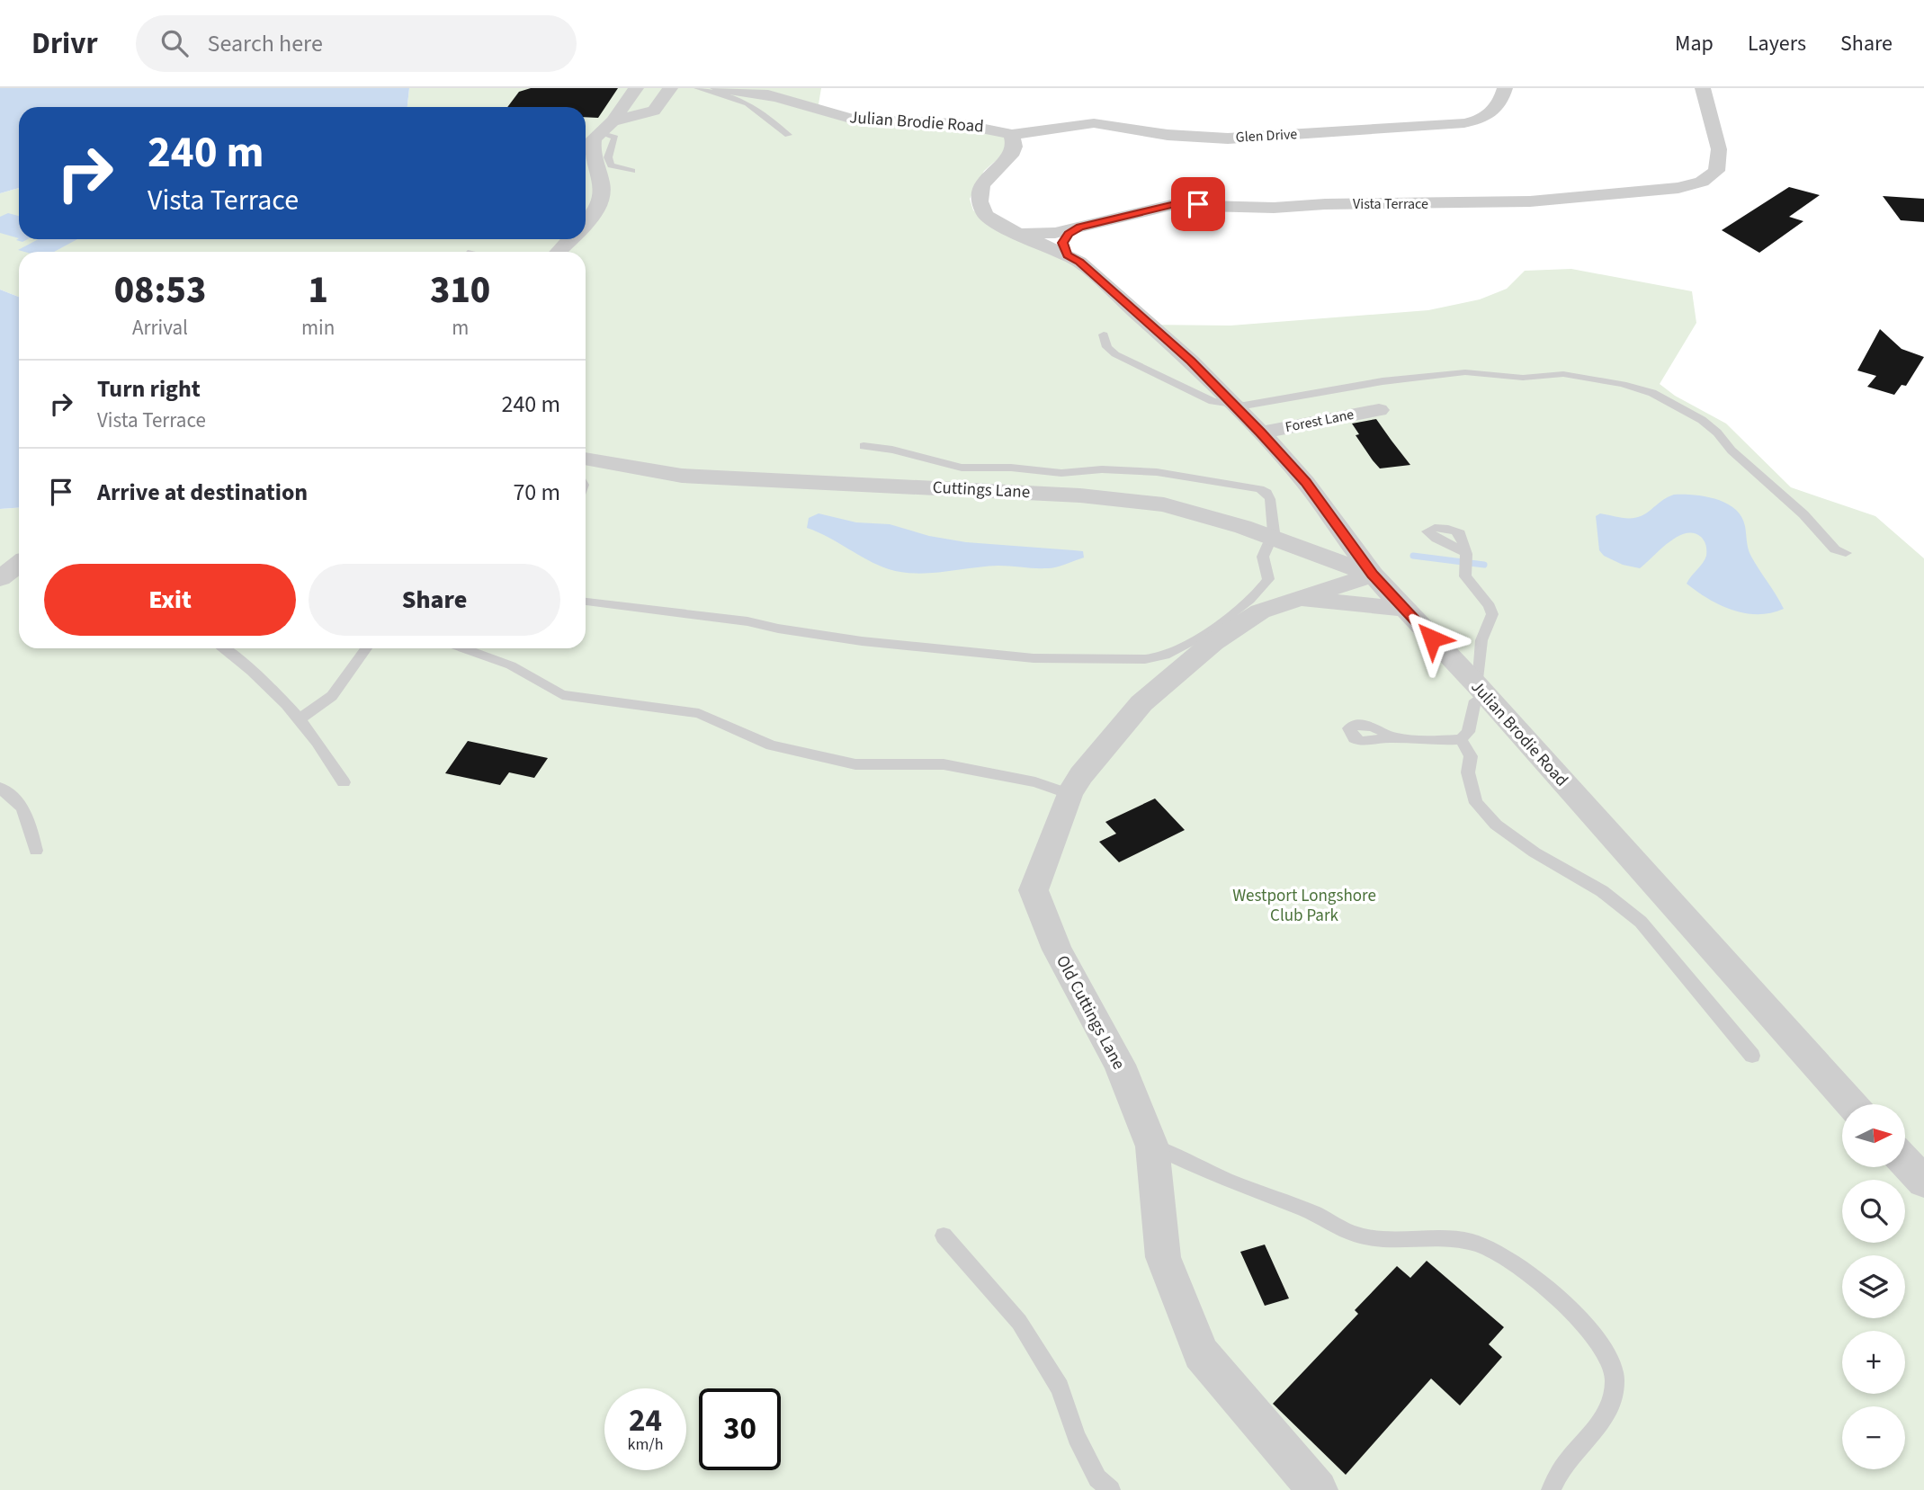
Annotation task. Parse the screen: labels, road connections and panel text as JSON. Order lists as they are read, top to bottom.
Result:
{
  "streets": {
    "street": [
      "Julian Brodie Road",
      "Glen Drive",
      "Vista Terrace",
      "Forest Lane",
      "Cuttings Lane",
      "Old Cuttings Lane"
    ]
  },
  "crossings": [
    ["Julian Brodie Road", "Glen Drive"],
    ["Julian Brodie Road", "Vista Terrace"],
    ["Julian Brodie Road", "Forest Lane"],
    ["Julian Brodie Road", "Cuttings Lane"],
    ["Julian Brodie Road", "Old Cuttings Lane"],
    ["Cuttings Lane", "Old Cuttings Lane"]
  ],
  "parks": ["Westport Longshore Club Park"],
  "north": "right",
  "page": {
    "header": "Drivr",
    "search": "Search here",
    "nav": ["Map", "Layers", "Share"],
    "turn": ["240 m", "Vista Terrace"],
    "eta": [
      "08:53",
      "Arrival",
      "1",
      "min",
      "310",
      "m"
    ],
    "list": [
      {
        "name": "Turn right",
        "note": "Vista Terrace",
        "value": "240 m"
      },
      {
        "name": "Arrive at destination",
        "value": "70 m"
      }
    ],
    "buttons": ["Exit", "Share"],
    "map_buttons": ["+", "−"],
    "speed": "24 km/h",
    "limit": "30"
  }
}
